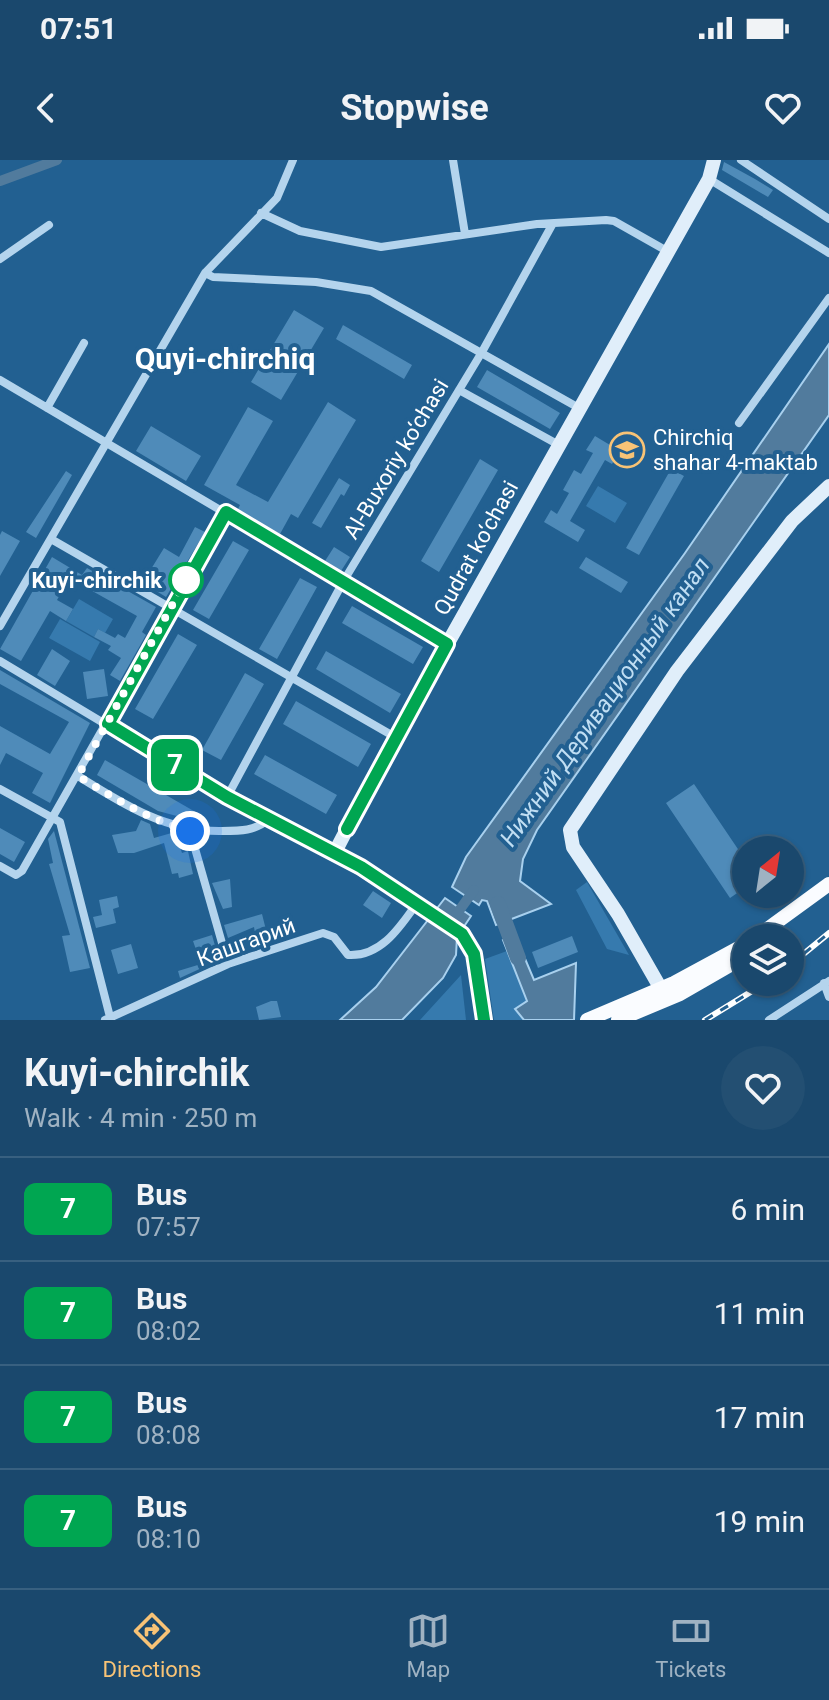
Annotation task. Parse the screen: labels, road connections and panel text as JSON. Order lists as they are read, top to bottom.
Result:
{
  "streets": {
    "street": ["Al-Buxoriy ko‘chasi", "Qudrat ko‘chasi", "Кашгарий"]
  },
  "districts": ["Quyi-chirchiq"],
  "water": ["Нижний Деривационный канал"],
  "places": {
    "school or university": ["Chirchiq shahar 4-maktab"],
    "other": ["Kuyi-chirchik"]
  },
  "lines": ["bus line 7"],
  "north": "top right",
  "page": {
    "status": "07:51",
    "header": "Stopwise",
    "on_map": "7",
    "heading": ["Kuyi-chirchik", "Walk · 4 min · 250 m"],
    "list": [
      {
        "mark": "7",
        "name": "Bus",
        "note": "07:57",
        "value": "6 min"
      },
      {
        "mark": "7",
        "name": "Bus",
        "note": "08:02",
        "value": "11 min"
      },
      {
        "mark": "7",
        "name": "Bus",
        "note": "08:08",
        "value": "17 min"
      },
      {
        "mark": "7",
        "name": "Bus",
        "note": "08:10",
        "value": "19 min"
      }
    ],
    "tabs": ["Directions", "Map", "Tickets"]
  }
}
